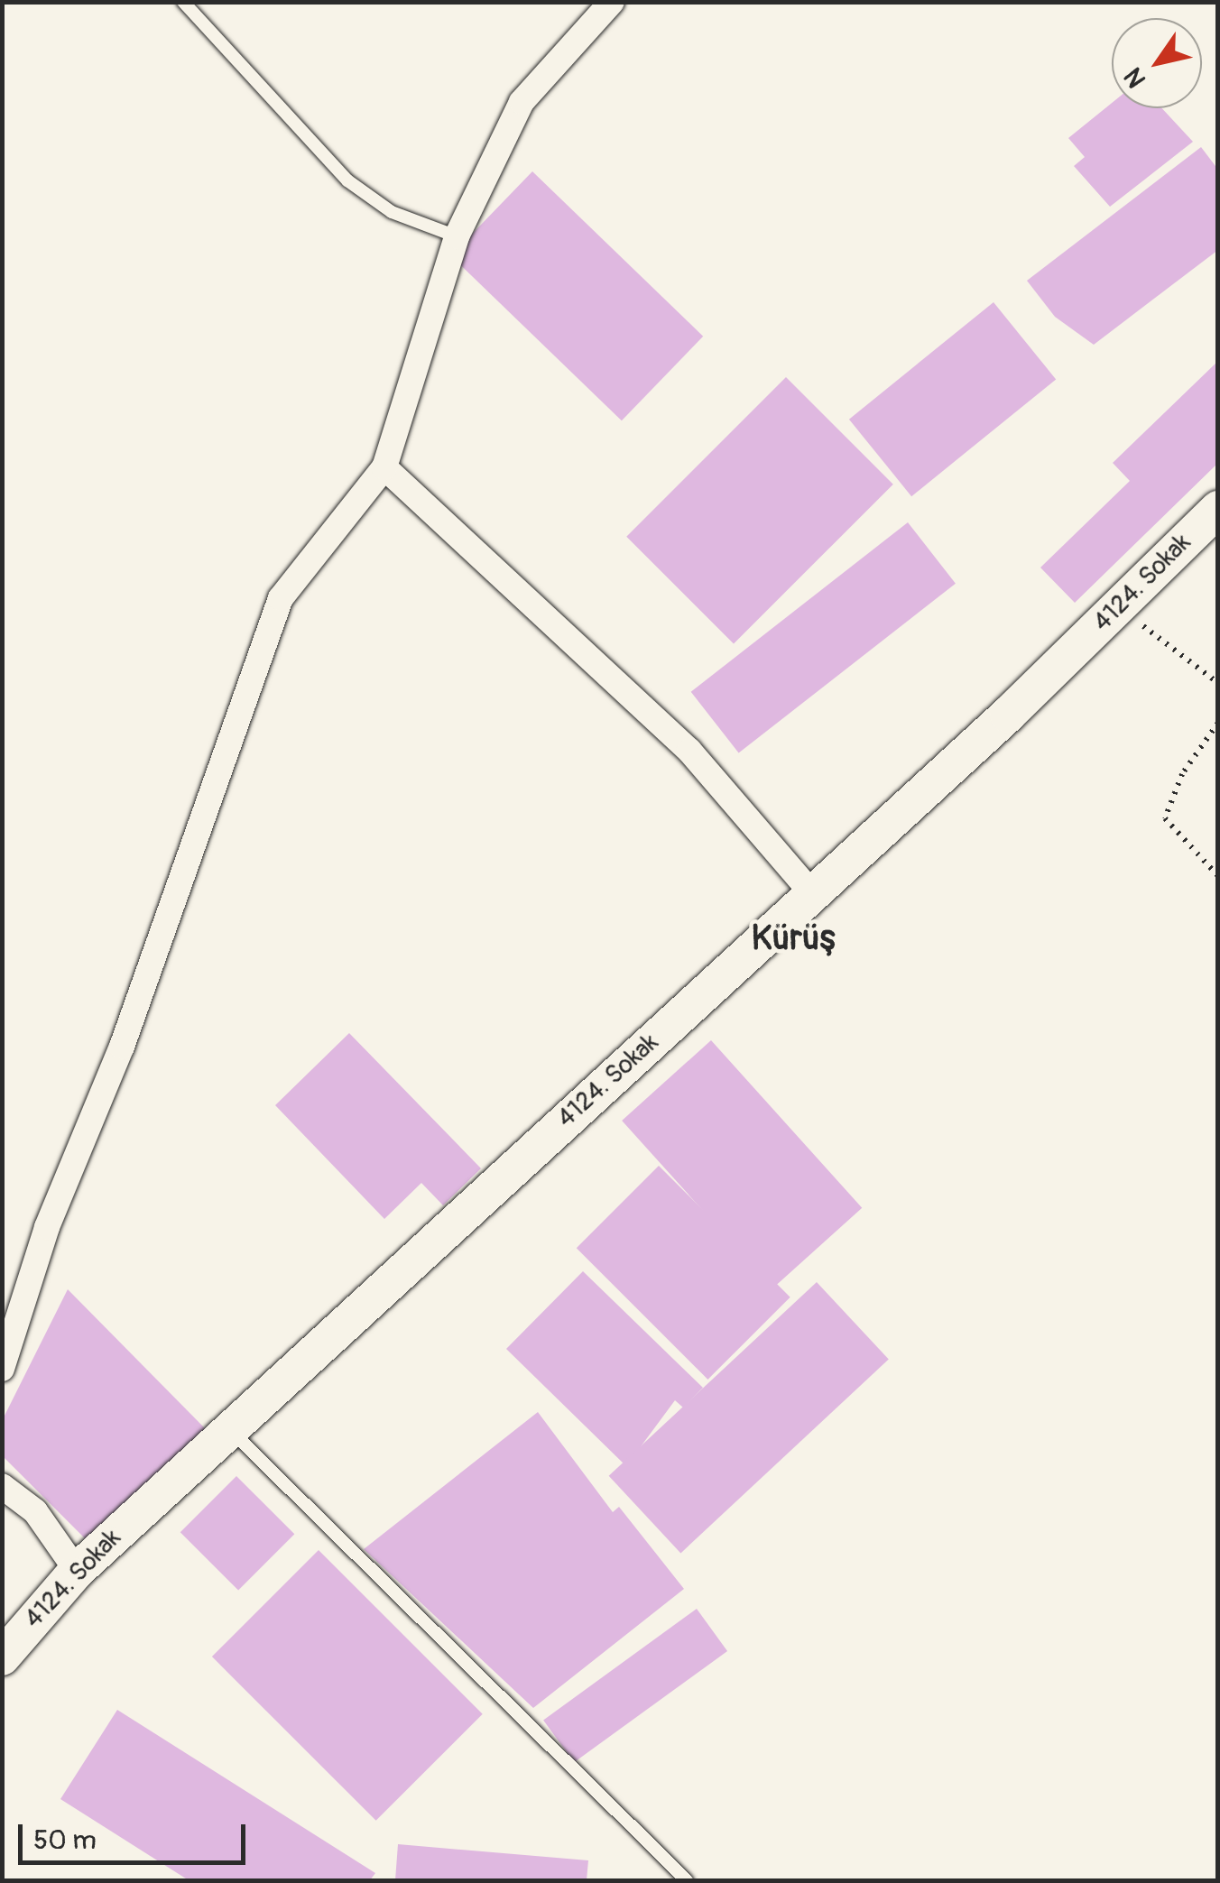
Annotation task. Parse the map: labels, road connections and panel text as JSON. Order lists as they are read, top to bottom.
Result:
{
  "streets": {
    "street": ["4124. Sokak"]
  },
  "districts": ["Kürüş"],
  "scale_bar": "50 m",
  "north": "bottom left"
}
